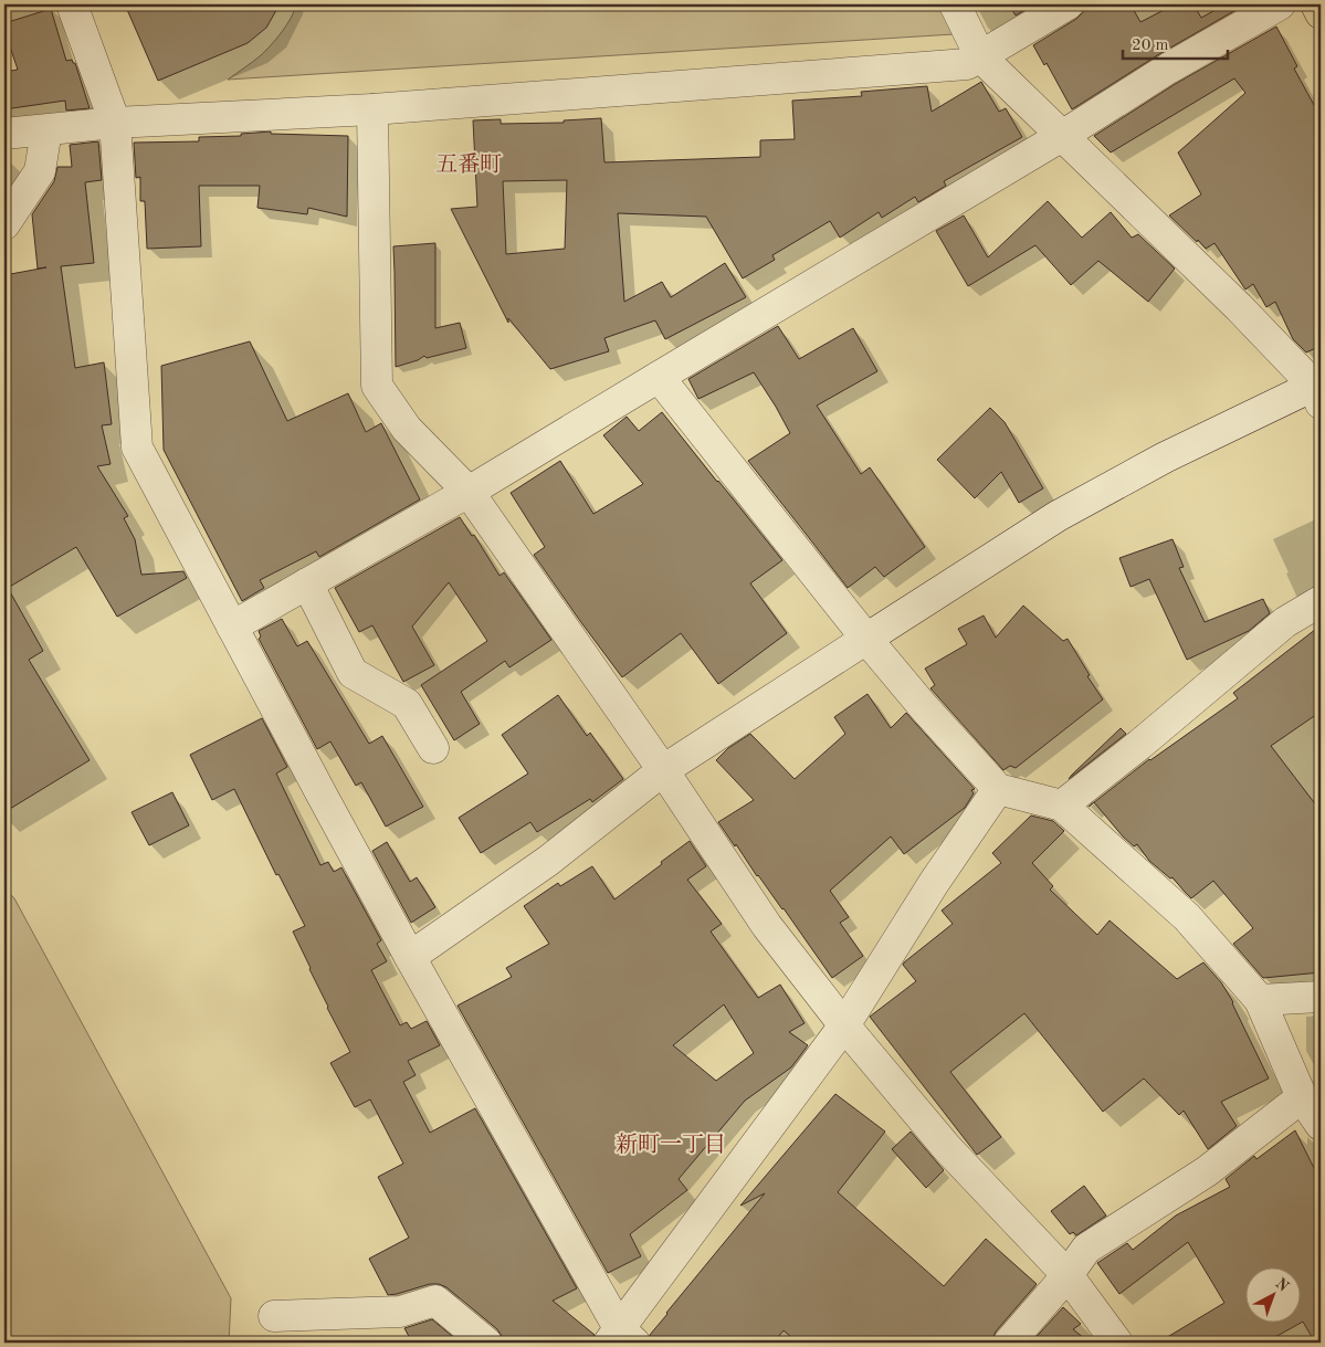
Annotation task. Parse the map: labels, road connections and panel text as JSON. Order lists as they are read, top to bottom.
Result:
{
  "districts": ["五番町", "新町一丁目"],
  "scale_bar": "20 m",
  "north": "top right"
}
